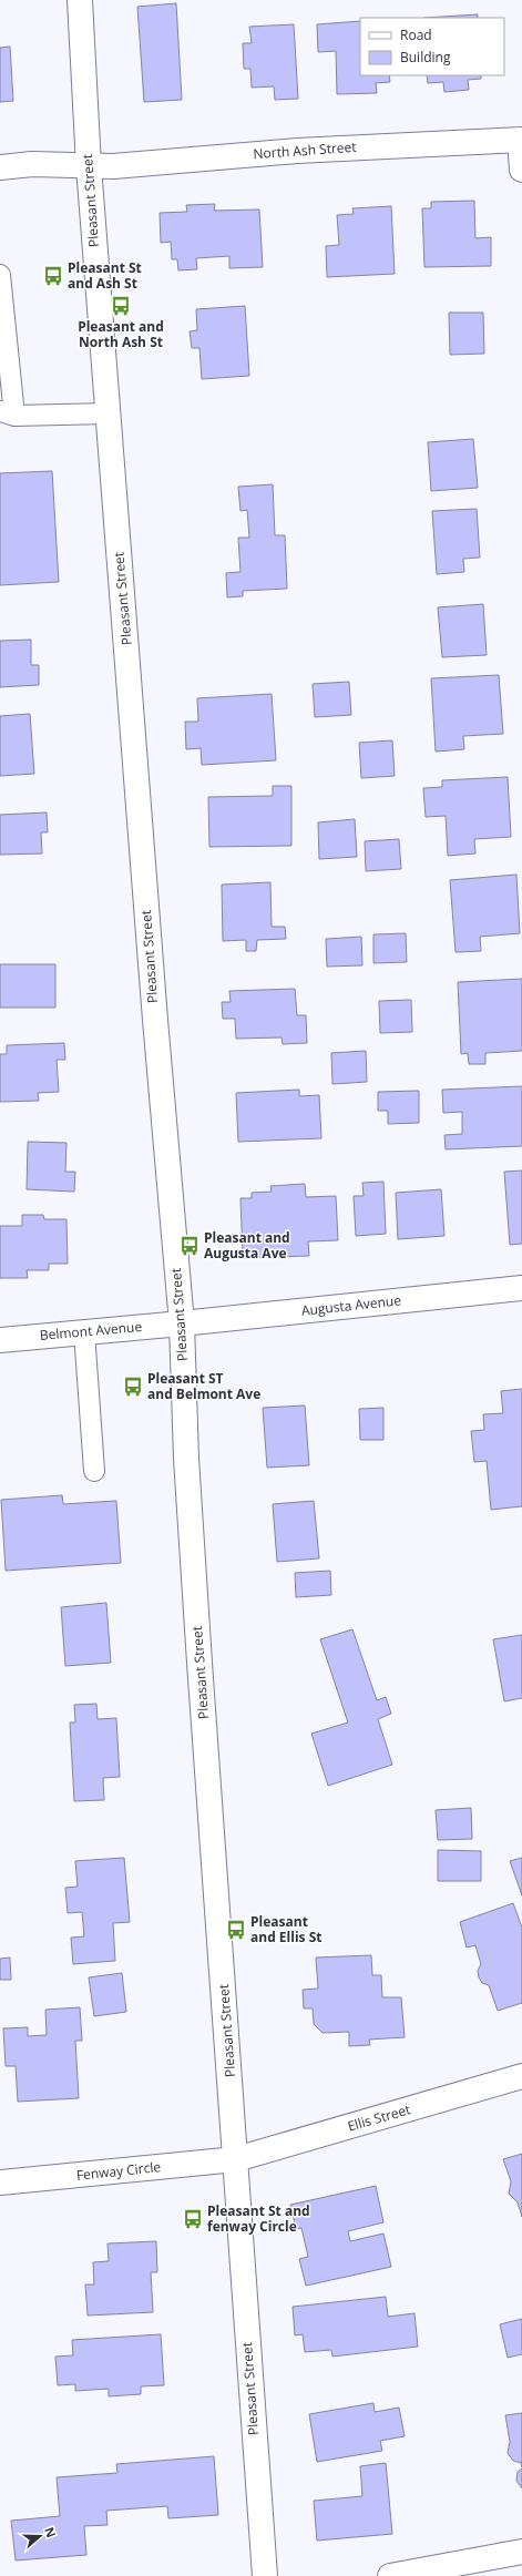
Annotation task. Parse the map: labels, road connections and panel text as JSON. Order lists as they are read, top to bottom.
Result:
{
  "streets": {
    "main road": [
      "North Ash Street",
      "Pleasant Street",
      "Augusta Avenue",
      "Belmont Avenue",
      "Ellis Street",
      "Fenway Circle"
    ]
  },
  "crossings": [
    ["North Ash Street", "Pleasant Street"],
    ["Pleasant Street", "Augusta Avenue"],
    ["Pleasant Street", "Belmont Avenue"],
    ["Pleasant Street", "Ellis Street"],
    ["Pleasant Street", "Fenway Circle"],
    ["Augusta Avenue", "Belmont Avenue"],
    ["Ellis Street", "Fenway Circle"]
  ],
  "places": {
    "bus stop": [
      "Pleasant St and Ash St",
      "Pleasant and North Ash St",
      "Pleasant and Augusta Ave",
      "Pleasant ST and Belmont Ave",
      "Pleasant and Ellis St",
      "Pleasant St and fenway Circle"
    ]
  },
  "legend": ["Road", "Building"],
  "north": "right"
}
